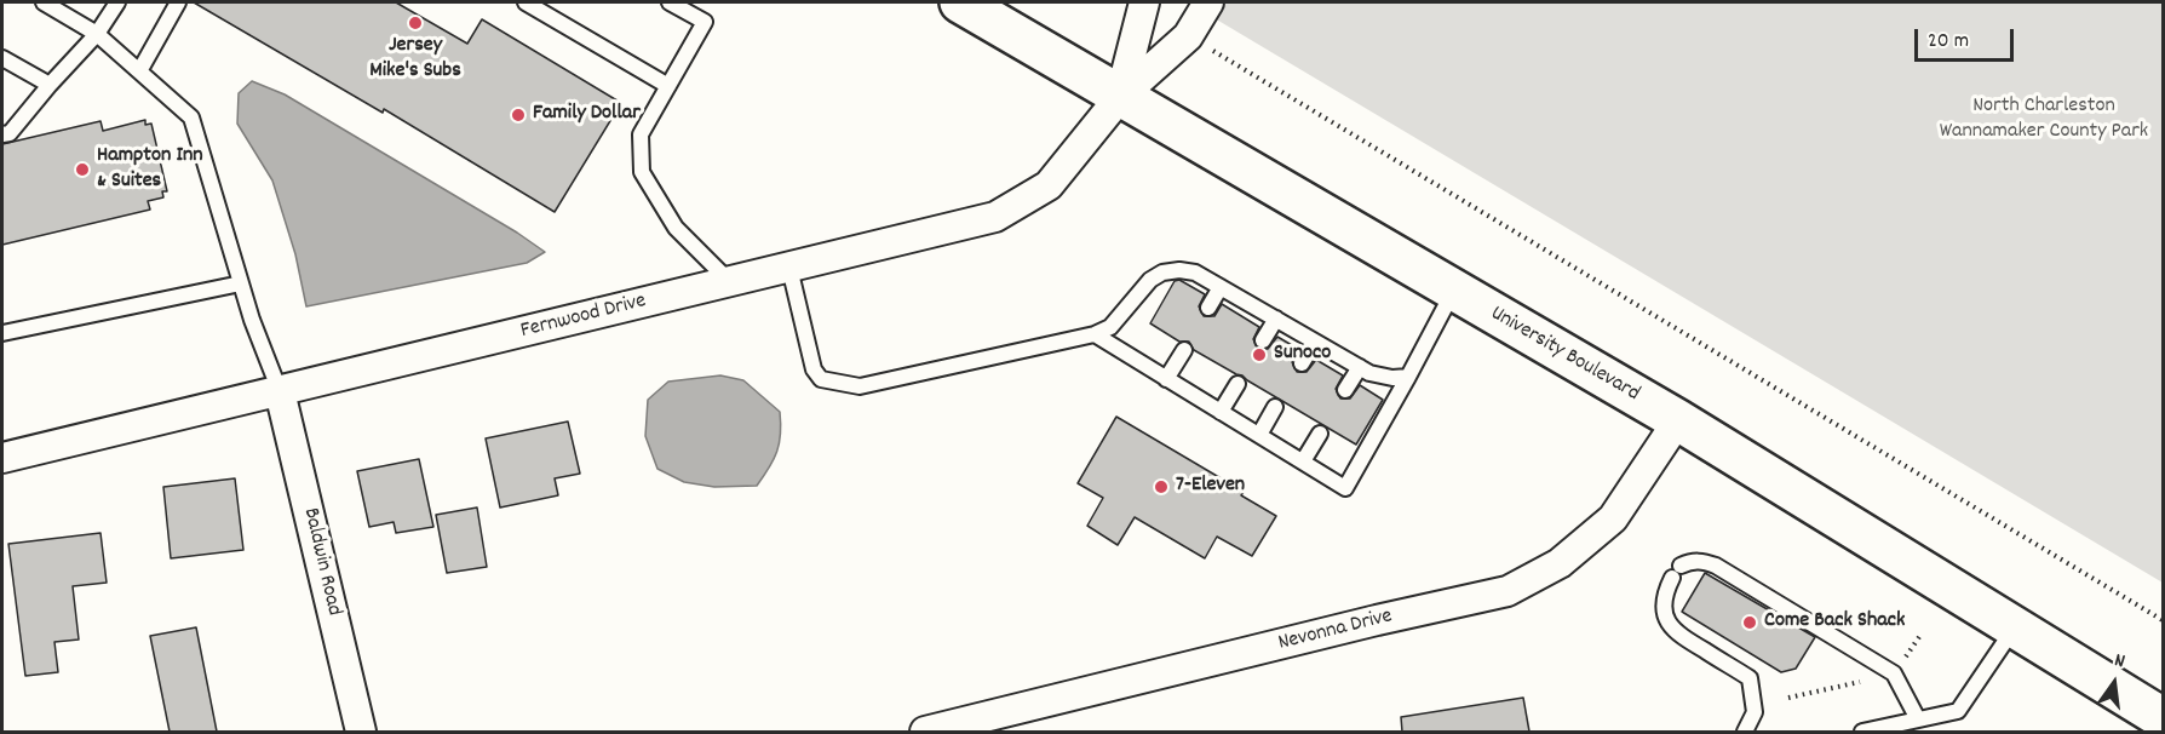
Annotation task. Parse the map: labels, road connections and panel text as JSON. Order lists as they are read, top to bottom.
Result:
{
  "streets": {
    "main road": ["University Boulevard"],
    "street": ["Fernwood Drive", "Baldwin Road", "Nevonna Drive"]
  },
  "crossings": [
    ["Fernwood Drive", "University Boulevard"],
    ["Fernwood Drive", "Baldwin Road"],
    ["University Boulevard", "Nevonna Drive"]
  ],
  "parks": ["North Charleston Wannamaker County Park"],
  "places": [
    "Jersey Mike's Subs",
    "Family Dollar",
    "Hampton Inn & Suites",
    "Sunoco",
    "7-Eleven",
    "Come Back Shack"
  ],
  "scale_bar": "20 m",
  "north": "top"
}
